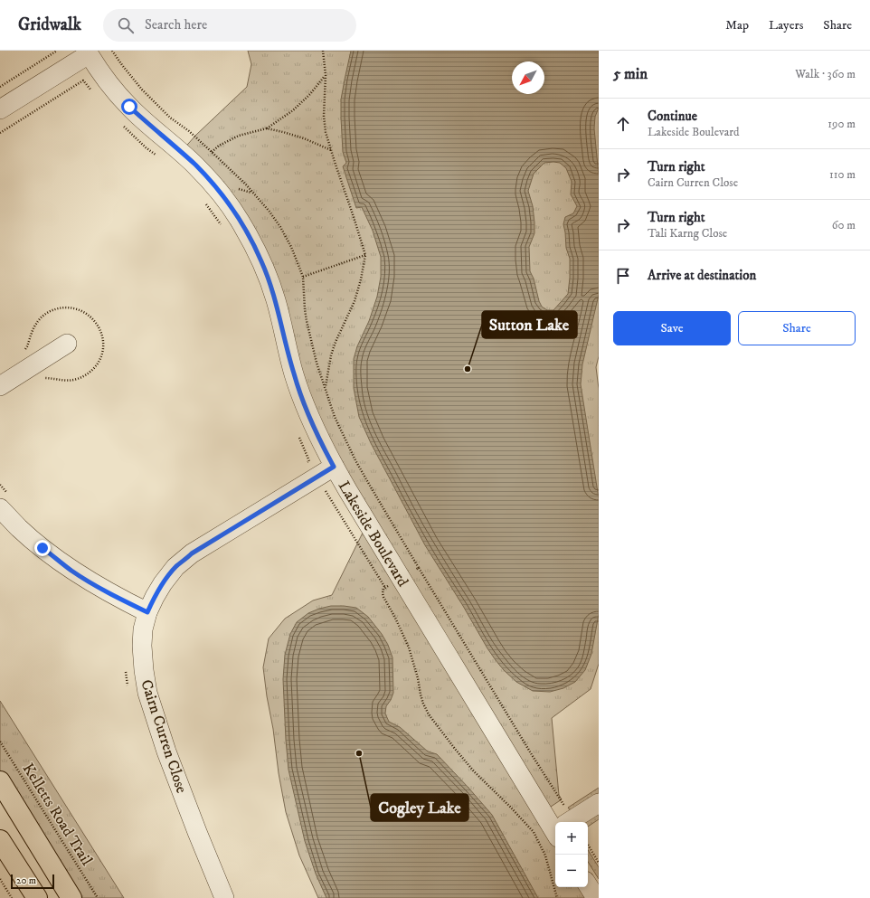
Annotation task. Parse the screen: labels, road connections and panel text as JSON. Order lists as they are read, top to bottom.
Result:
{
  "streets": {
    "street": ["Lakeside Boulevard", "Cairn Curren Close"],
    "path": ["Kelletts Road Trail"]
  },
  "crossings": [
    ["Lakeside Boulevard", "Cairn Curren Close"]
  ],
  "places": ["Sutton Lake", "Cogley Lake"],
  "scale_bar": "20 m",
  "north": "bottom left",
  "page": {
    "header": "Gridwalk",
    "search": "Search here",
    "nav": ["Map", "Layers", "Share"],
    "heading": ["5 min", "Walk · 360 m"],
    "list": [
      ["Continue", "Lakeside Boulevard", "190 m"],
      ["Turn right", "Cairn Curren Close", "110 m"],
      ["Turn right", "Tali Karng Close", "60 m"],
      "Arrive at destination"
    ],
    "buttons": ["Save", "Share"],
    "map_buttons": ["+", "−"],
    "scale": "20 m"
  }
}
